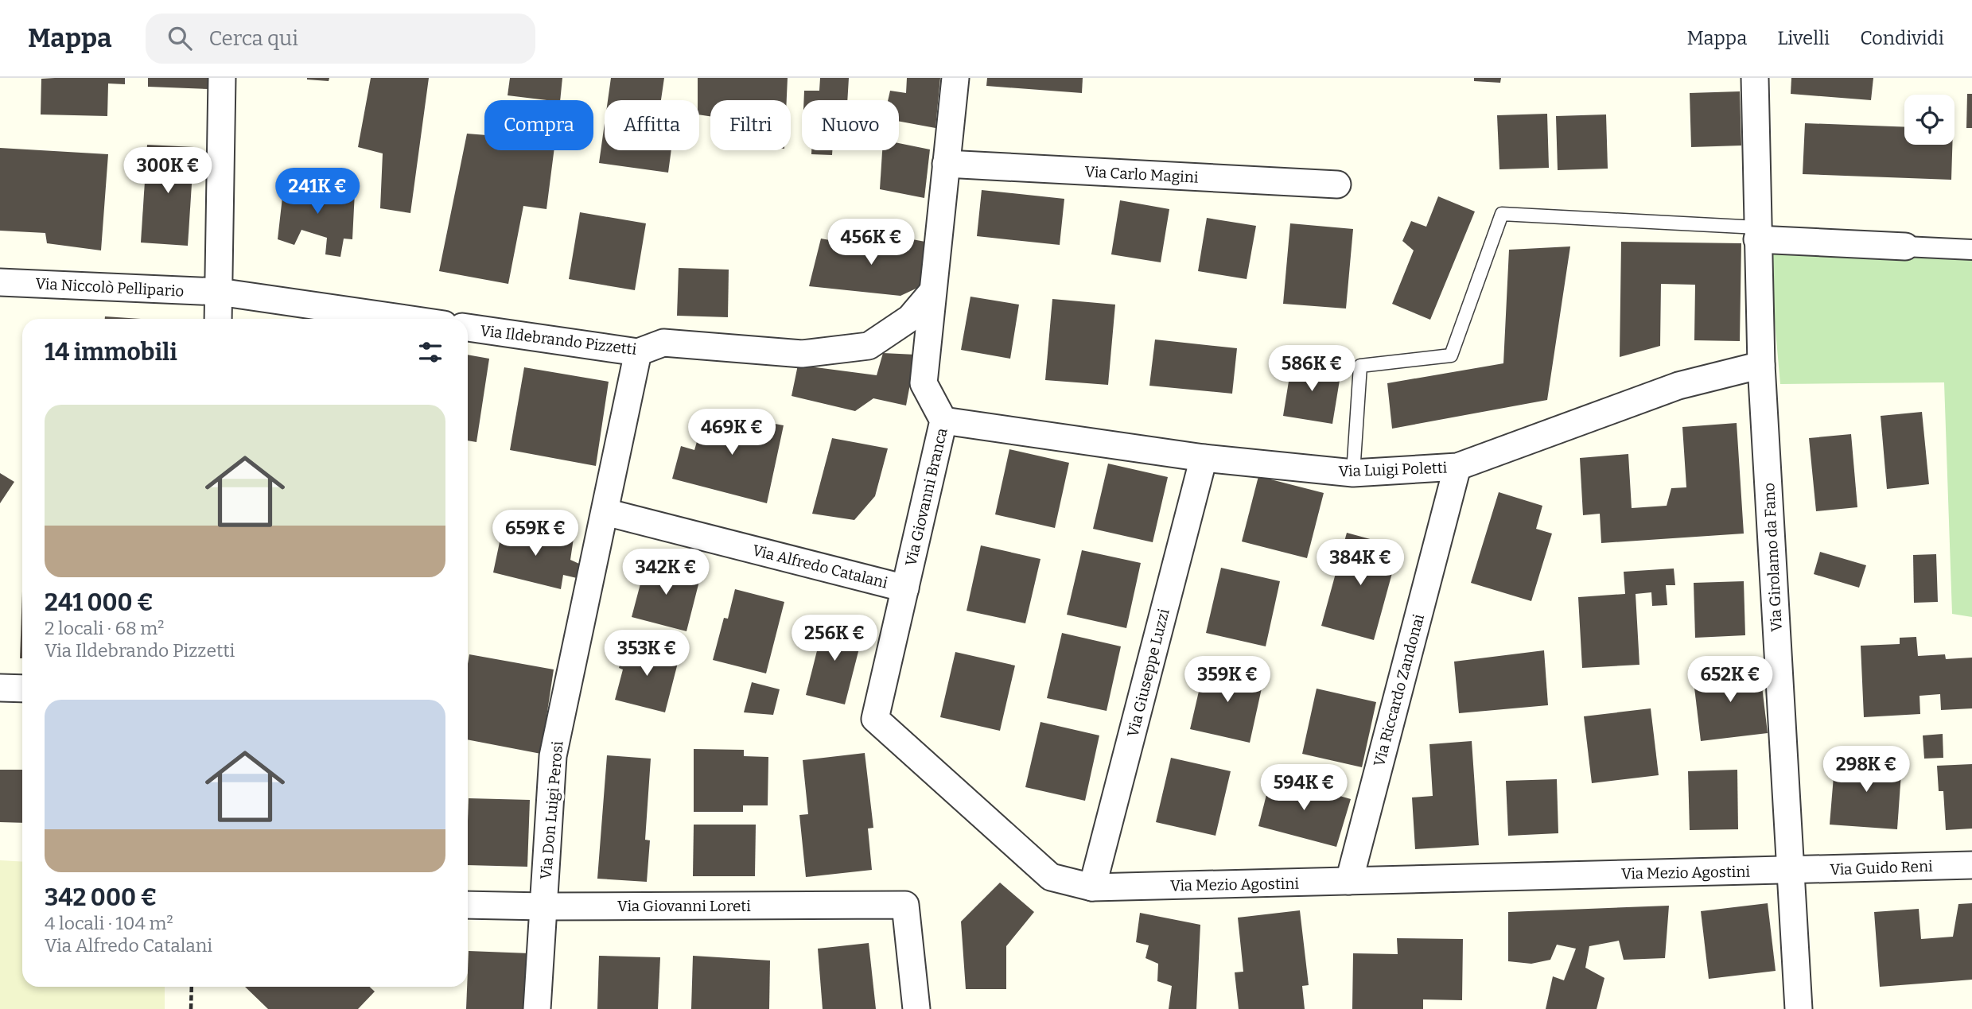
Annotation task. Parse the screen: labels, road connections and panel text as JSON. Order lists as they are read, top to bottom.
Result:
{
  "streets": {
    "street": [
      "Via Carlo Magini",
      "Via Niccolò Pellipario",
      "Via Ildebrando Pizzetti",
      "Via Luigi Poletti",
      "Via Giovanni Branca",
      "Via Girolamo da Fano",
      "Via Alfredo Catalani",
      "Via Giuseppe Luzzi",
      "Via Riccardo Zandonai",
      "Via Don Luigi Perosi",
      "Via Guido Reni",
      "Via Mezio Agostini",
      "Via Giovanni Loreti"
    ]
  },
  "crossings": [
    ["Via Carlo Magini", "Via Giovanni Branca"],
    ["Via Ildebrando Pizzetti", "Via Giovanni Branca"],
    ["Via Ildebrando Pizzetti", "Via Don Luigi Perosi"],
    ["Via Luigi Poletti", "Via Giovanni Branca"],
    ["Via Luigi Poletti", "Via Girolamo da Fano"],
    ["Via Luigi Poletti", "Via Giuseppe Luzzi"],
    ["Via Luigi Poletti", "Via Riccardo Zandonai"],
    ["Via Giovanni Branca", "Via Alfredo Catalani"],
    ["Via Giovanni Branca", "Via Mezio Agostini"],
    ["Via Girolamo da Fano", "Via Guido Reni"],
    ["Via Girolamo da Fano", "Via Mezio Agostini"],
    ["Via Alfredo Catalani", "Via Don Luigi Perosi"],
    ["Via Alfredo Catalani", "Via Mezio Agostini"],
    ["Via Giuseppe Luzzi", "Via Mezio Agostini"],
    ["Via Riccardo Zandonai", "Via Mezio Agostini"],
    ["Via Don Luigi Perosi", "Via Giovanni Loreti"],
    ["Via Guido Reni", "Via Mezio Agostini"]
  ],
  "page": {
    "header": "Mappa",
    "search": "Cerca qui",
    "nav": ["Mappa", "Livelli", "Condividi"],
    "chip": [
      "Compra",
      "Affitta",
      "Filtri",
      "Nuovo"
    ],
    "price": [
      "300K €",
      "241K €",
      "456K €",
      "586K €",
      "469K €",
      "659K €",
      "384K €",
      "342K €",
      "256K €",
      "353K €",
      "359K €",
      "652K €",
      "298K €",
      "594K €"
    ],
    "heading": "14 immobili",
    "list": [
      {
        "name": "241 000 €",
        "note": "2 locali · 68 m² · Via Ildebrando Pizzetti"
      },
      {
        "name": "342 000 €",
        "note": "4 locali · 104 m² · Via Alfredo Catalani"
      }
    ]
  }
}
